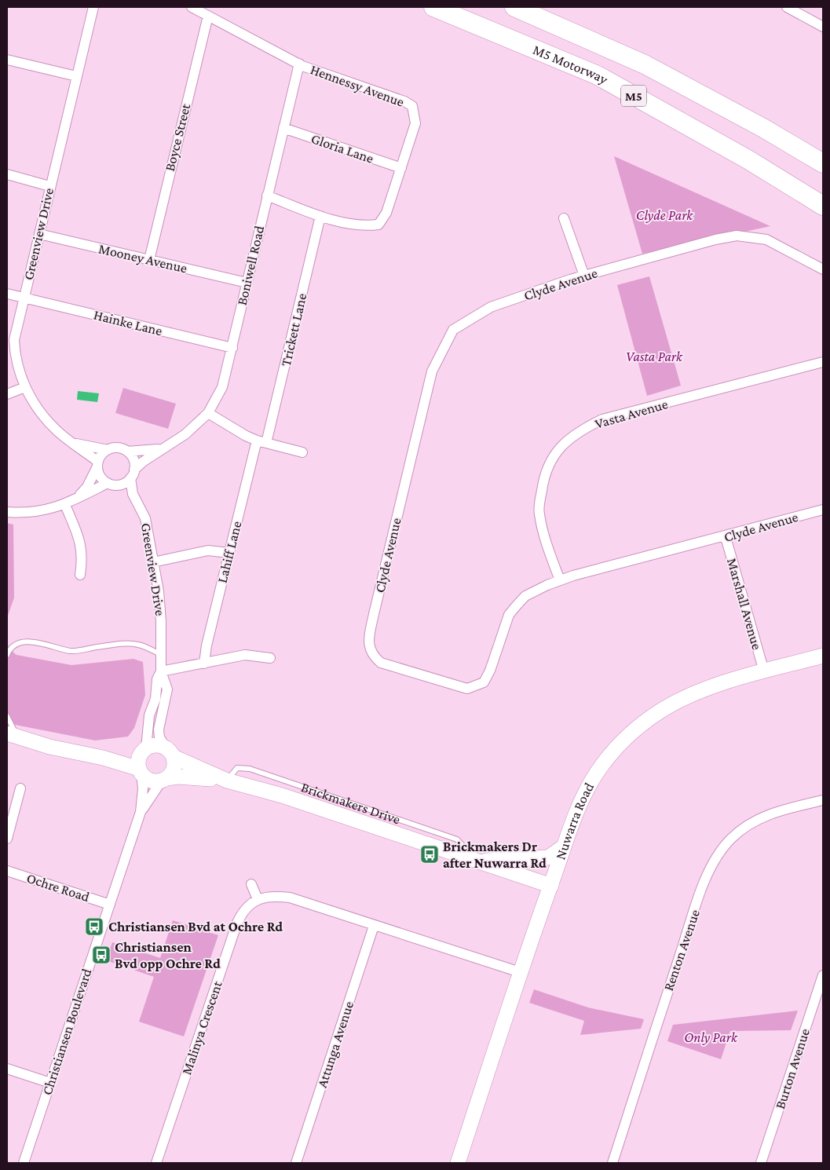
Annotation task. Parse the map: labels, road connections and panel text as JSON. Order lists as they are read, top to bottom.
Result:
{
  "streets": {
    "highway": ["M5 Motorway", "M5"],
    "street": [
      "Hennessy Avenue",
      "Boyce Street",
      "Gloria Lane",
      "Greenview Drive",
      "Mooney Avenue",
      "Boniwell Road",
      "Clyde Avenue",
      "Hainke Lane",
      "Trickett Lane",
      "Vasta Avenue",
      "Lahiff Lane",
      "Marshall Avenue",
      "Brickmakers Drive",
      "Nuwarra Road",
      "Ochre Road",
      "Renton Avenue",
      "Malinya Crescent",
      "Christiansen Boulevard",
      "Attunga Avenue",
      "Burton Avenue"
    ]
  },
  "crossings": [
    ["Hennessy Avenue", "Boyce Street"],
    ["Hennessy Avenue", "Gloria Lane"],
    ["Hennessy Avenue", "Boniwell Road"],
    ["Hennessy Avenue", "Trickett Lane"],
    ["Boyce Street", "Mooney Avenue"],
    ["Gloria Lane", "Boniwell Road"],
    ["Greenview Drive", "Mooney Avenue"],
    ["Greenview Drive", "Boniwell Road"],
    ["Greenview Drive", "Hainke Lane"],
    ["Greenview Drive", "Brickmakers Drive"],
    ["Greenview Drive", "Christiansen Boulevard"],
    ["Mooney Avenue", "Boniwell Road"],
    ["Boniwell Road", "Hainke Lane"],
    ["Clyde Avenue", "Vasta Avenue"],
    ["Clyde Avenue", "Marshall Avenue"],
    ["Trickett Lane", "Lahiff Lane"],
    ["Marshall Avenue", "Nuwarra Road"],
    ["Brickmakers Drive", "Nuwarra Road"],
    ["Brickmakers Drive", "Christiansen Boulevard"],
    ["Ochre Road", "Christiansen Boulevard"]
  ],
  "parks": ["Clyde Park", "Vasta Park", "Only Park"],
  "places": {
    "bus stop": ["Brickmakers Dr after Nuwarra Rd", "Christiansen Bvd at Ochre Rd", "Christiansen Bvd opp Ochre Rd"]
  }
}
